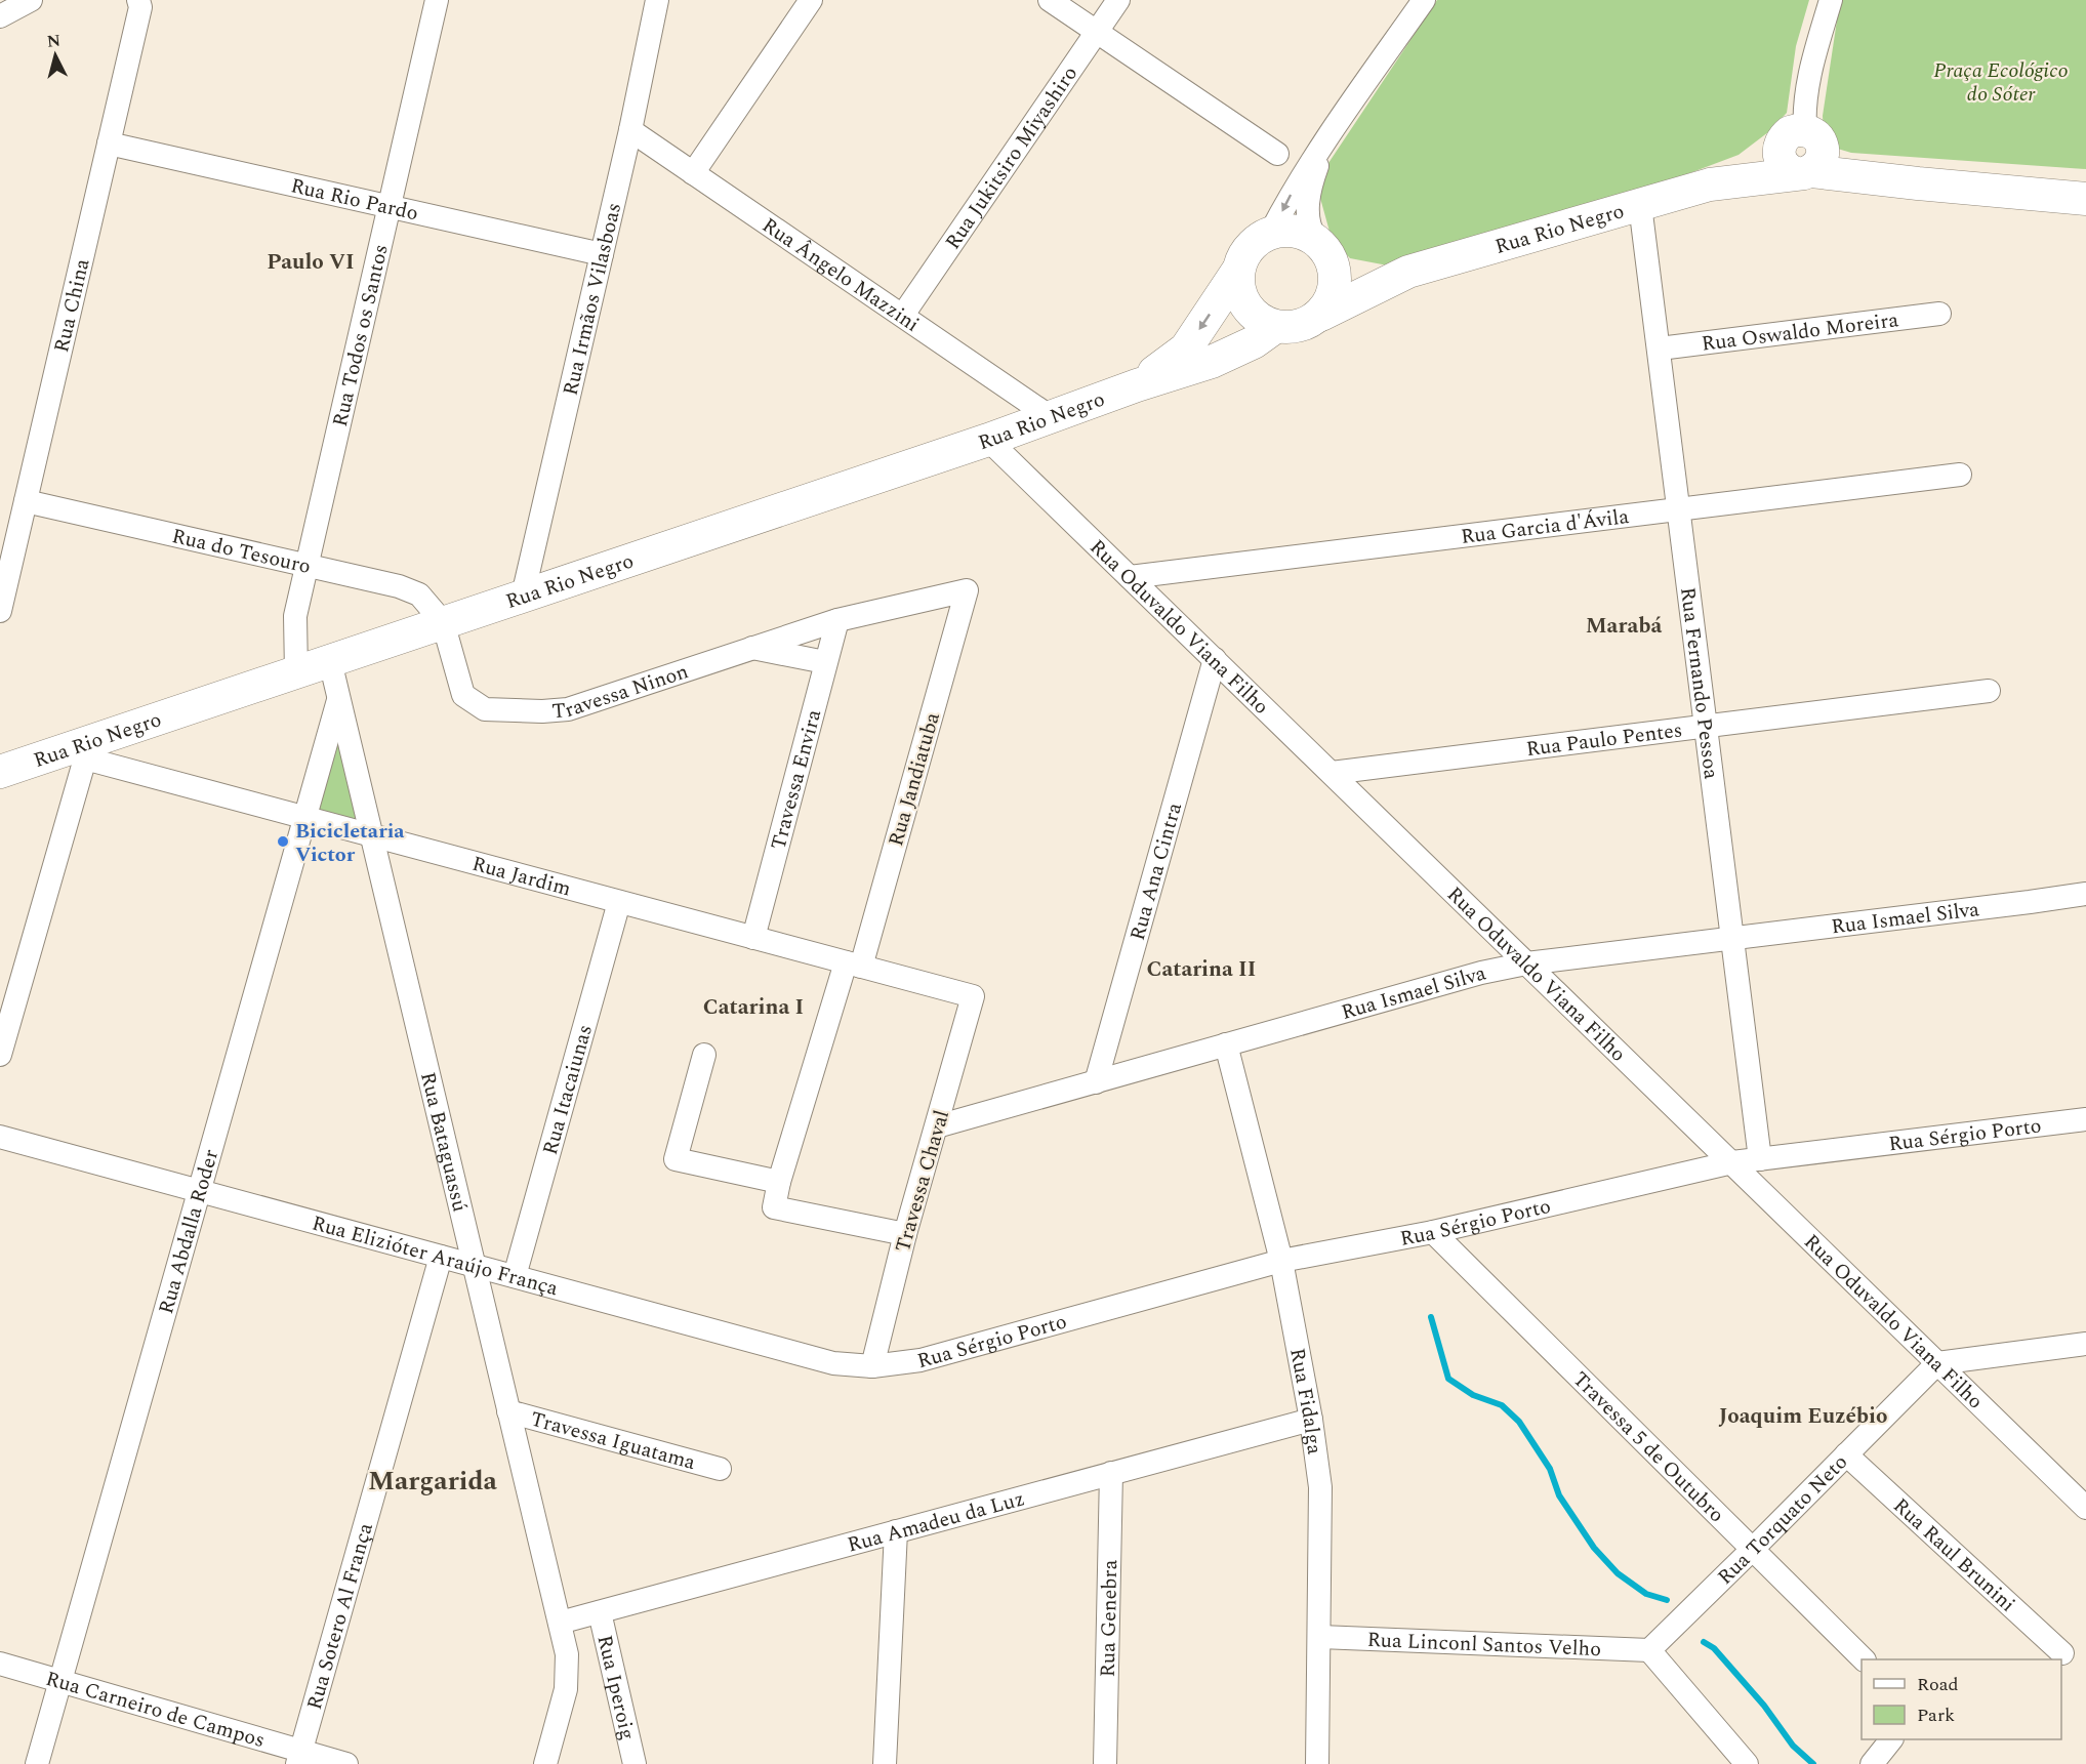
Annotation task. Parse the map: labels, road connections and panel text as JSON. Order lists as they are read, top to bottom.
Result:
{
  "streets": {
    "main road": ["Rua Rio Negro"],
    "street": [
      "Rua Jukitsiro Miyashiro",
      "Rua Rio Pardo",
      "Rua Ângelo Mazzini",
      "Rua Irmãos Vilasboas",
      "Rua China",
      "Rua Oswaldo Moreira",
      "Rua Todos os Santos",
      "Rua Garcia d'Ávila",
      "Rua do Tesouro",
      "Rua Oduvaldo Viana Filho",
      "Rua Fernando Pessoa",
      "Travessa Ninon",
      "Rua Paulo Pentes",
      "Travessa Envira",
      "Rua Jandiatuba",
      "Rua Ana Cintra",
      "Rua Jardim",
      "Rua Ismael Silva",
      "Rua Itacaiunas",
      "Rua Sérgio Porto",
      "Rua Bataguassú",
      "Travessa Chaval",
      "Rua Abdalla Roder",
      "Rua Elizióter Araújo França",
      "Rua Fidalga",
      "Travessa Iguatama",
      "Travessa 5 de Outubro",
      "Rua Torquato Neto",
      "Rua Amadeu da Luz",
      "Rua Raul Brunini",
      "Rua Sotero Al França",
      "Rua Genebra",
      "Rua Linconl Santos Velho",
      "Rua Iperoig",
      "Rua Carneiro de Campos"
    ]
  },
  "crossings": [
    ["Rua Jukitsiro Miyashiro", "Rua Ângelo Mazzini"],
    ["Rua Rio Pardo", "Rua Irmãos Vilasboas"],
    ["Rua Rio Pardo", "Rua China"],
    ["Rua Rio Pardo", "Rua Todos os Santos"],
    ["Rua Rio Negro", "Rua Ângelo Mazzini"],
    ["Rua Rio Negro", "Rua Irmãos Vilasboas"],
    ["Rua Rio Negro", "Rua Todos os Santos"],
    ["Rua Rio Negro", "Rua do Tesouro"],
    ["Rua Rio Negro", "Rua Oduvaldo Viana Filho"],
    ["Rua Rio Negro", "Rua Fernando Pessoa"],
    ["Rua Rio Negro", "Travessa Ninon"],
    ["Rua Rio Negro", "Rua Jardim"],
    ["Rua Rio Negro", "Rua Bataguassú"],
    ["Rua Ângelo Mazzini", "Rua Irmãos Vilasboas"],
    ["Rua China", "Rua do Tesouro"],
    ["Rua Oswaldo Moreira", "Rua Fernando Pessoa"],
    ["Rua Todos os Santos", "Rua do Tesouro"],
    ["Rua Garcia d'Ávila", "Rua Oduvaldo Viana Filho"],
    ["Rua Garcia d'Ávila", "Rua Fernando Pessoa"],
    ["Rua do Tesouro", "Travessa Ninon"],
    ["Rua Oduvaldo Viana Filho", "Rua Paulo Pentes"],
    ["Rua Oduvaldo Viana Filho", "Rua Ana Cintra"],
    ["Rua Oduvaldo Viana Filho", "Rua Ismael Silva"],
    ["Rua Oduvaldo Viana Filho", "Rua Sérgio Porto"],
    ["Rua Oduvaldo Viana Filho", "Rua Torquato Neto"],
    ["Rua Fernando Pessoa", "Rua Paulo Pentes"],
    ["Rua Fernando Pessoa", "Rua Ismael Silva"],
    ["Rua Fernando Pessoa", "Rua Sérgio Porto"],
    ["Travessa Ninon", "Travessa Envira"],
    ["Travessa Ninon", "Rua Jandiatuba"],
    ["Travessa Envira", "Rua Jardim"],
    ["Rua Jandiatuba", "Rua Jardim"],
    ["Rua Jandiatuba", "Travessa Chaval"],
    ["Rua Ana Cintra", "Rua Ismael Silva"],
    ["Rua Jardim", "Rua Itacaiunas"],
    ["Rua Jardim", "Rua Bataguassú"],
    ["Rua Jardim", "Travessa Chaval"],
    ["Rua Jardim", "Rua Abdalla Roder"],
    ["Rua Ismael Silva", "Travessa Chaval"],
    ["Rua Ismael Silva", "Rua Fidalga"],
    ["Rua Itacaiunas", "Rua Elizióter Araújo França"],
    ["Rua Sérgio Porto", "Travessa Chaval"],
    ["Rua Sérgio Porto", "Rua Elizióter Araújo França"],
    ["Rua Sérgio Porto", "Rua Fidalga"],
    ["Rua Sérgio Porto", "Travessa 5 de Outubro"],
    ["Rua Bataguassú", "Rua Abdalla Roder"],
    ["Rua Bataguassú", "Rua Elizióter Araújo França"],
    ["Rua Bataguassú", "Travessa Iguatama"],
    ["Rua Bataguassú", "Rua Amadeu da Luz"],
    ["Travessa Chaval", "Rua Elizióter Araújo França"],
    ["Rua Abdalla Roder", "Rua Elizióter Araújo França"],
    ["Rua Abdalla Roder", "Rua Carneiro de Campos"],
    ["Rua Elizióter Araújo França", "Rua Sotero Al França"],
    ["Rua Fidalga", "Rua Amadeu da Luz"],
    ["Rua Fidalga", "Rua Linconl Santos Velho"],
    ["Travessa 5 de Outubro", "Rua Torquato Neto"],
    ["Rua Torquato Neto", "Rua Raul Brunini"],
    ["Rua Torquato Neto", "Rua Linconl Santos Velho"],
    ["Rua Amadeu da Luz", "Rua Genebra"],
    ["Rua Amadeu da Luz", "Rua Iperoig"],
    ["Rua Sotero Al França", "Rua Carneiro de Campos"]
  ],
  "districts": [
    "Paulo VI",
    "Marabá",
    "Catarina II",
    "Catarina I",
    "Joaquim Euzébio",
    "Margarida"
  ],
  "parks": ["Praça Ecológico do Sóter"],
  "places": ["Bicicletaria Victor"],
  "legend": ["Road", "Park"],
  "north": "top"
}
